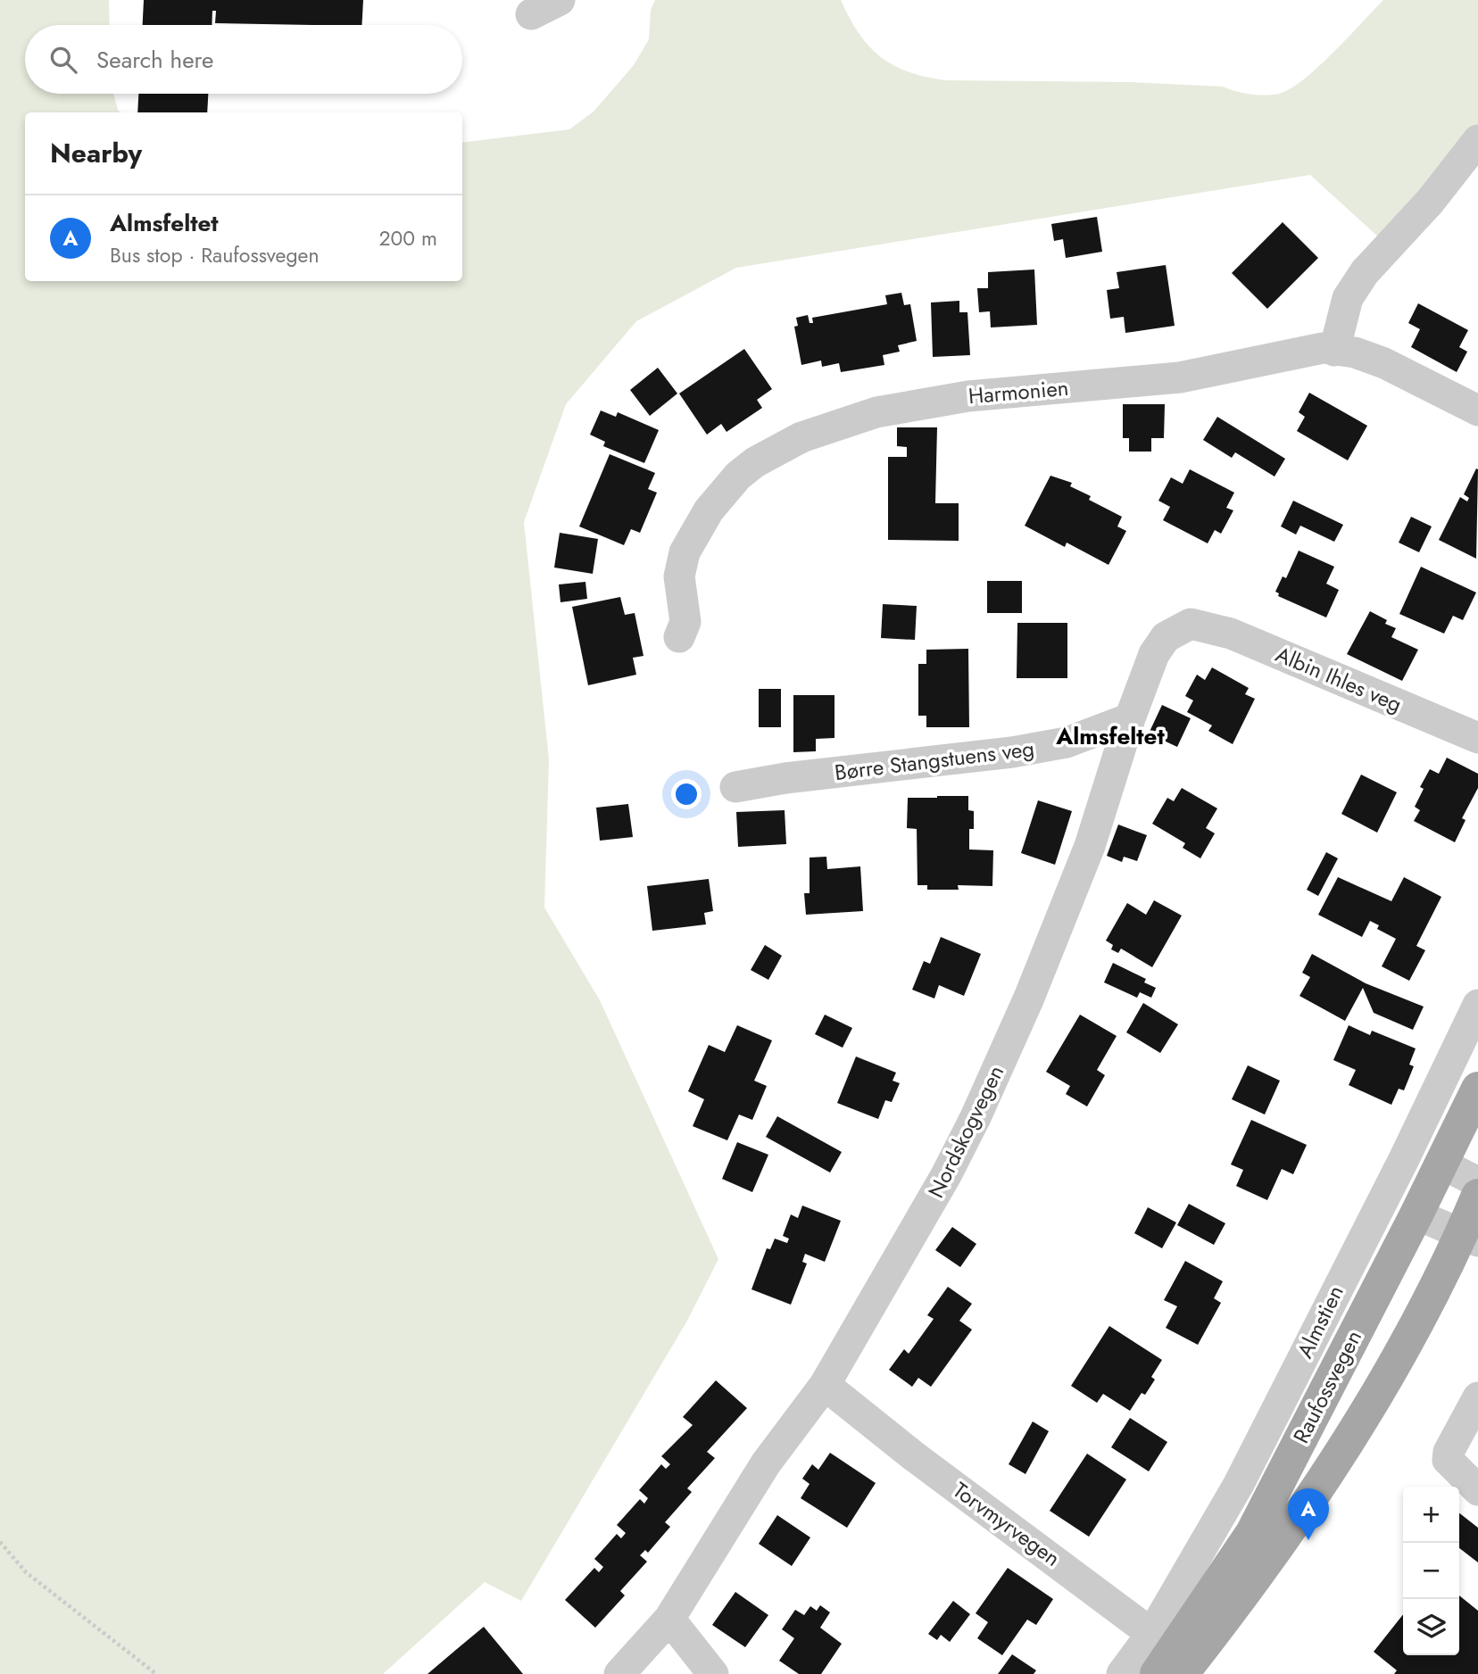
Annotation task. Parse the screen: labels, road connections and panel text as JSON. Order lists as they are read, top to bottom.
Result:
{
  "streets": {
    "main road": ["Raufossvegen"],
    "street": [
      "Harmonien",
      "Albin Ihles veg",
      "Børre Stangstuens veg",
      "Nordskogvegen",
      "Almstien",
      "Torvmyrvegen"
    ]
  },
  "crossings": [
    ["Albin Ihles veg", "Nordskogvegen"],
    ["Børre Stangstuens veg", "Nordskogvegen"],
    ["Nordskogvegen", "Torvmyrvegen"],
    ["Almstien", "Raufossvegen"],
    ["Almstien", "Torvmyrvegen"],
    ["Raufossvegen", "Torvmyrvegen"]
  ],
  "districts": ["Almsfeltet"],
  "page": {
    "search": "Search here",
    "heading": "Nearby",
    "list": [
      {
        "mark": "A",
        "name": "Almsfeltet",
        "note": "Bus stop · Raufossvegen",
        "value": "200 m"
      }
    ],
    "map_buttons": ["+", "−"],
    "pins": "A"
  }
}
